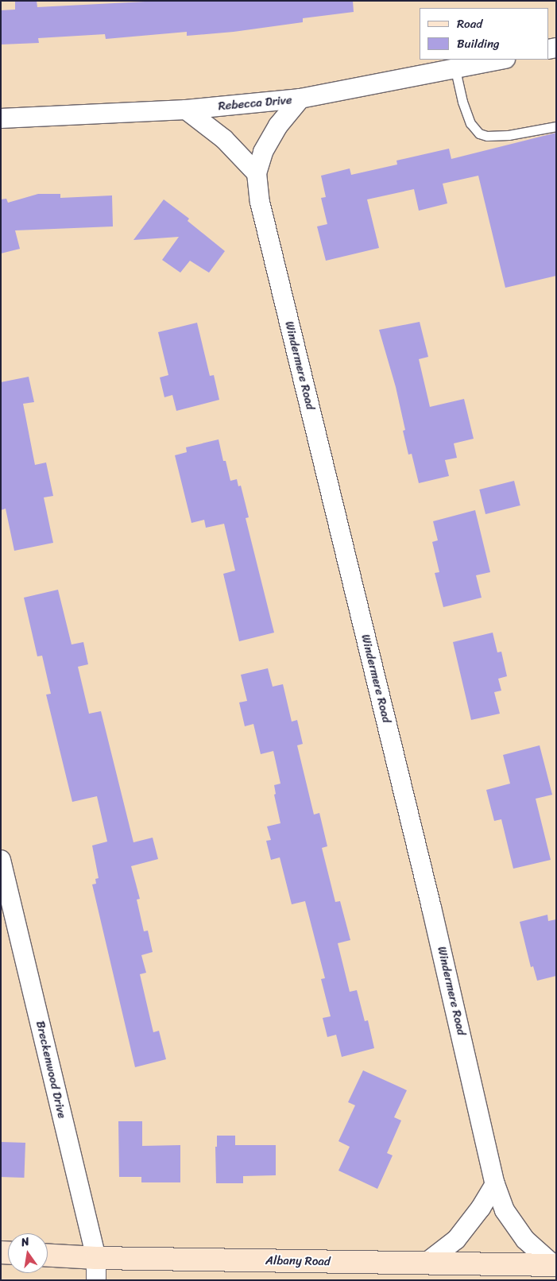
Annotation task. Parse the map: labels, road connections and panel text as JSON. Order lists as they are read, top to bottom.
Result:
{
  "streets": {
    "street": [
      "Rebecca Drive",
      "Windermere Road",
      "Breckenwood Drive",
      "Albany Road"
    ]
  },
  "crossings": [
    ["Rebecca Drive", "Windermere Road"],
    ["Windermere Road", "Albany Road"],
    ["Breckenwood Drive", "Albany Road"]
  ],
  "legend": ["Road", "Building"],
  "north": "top"
}
